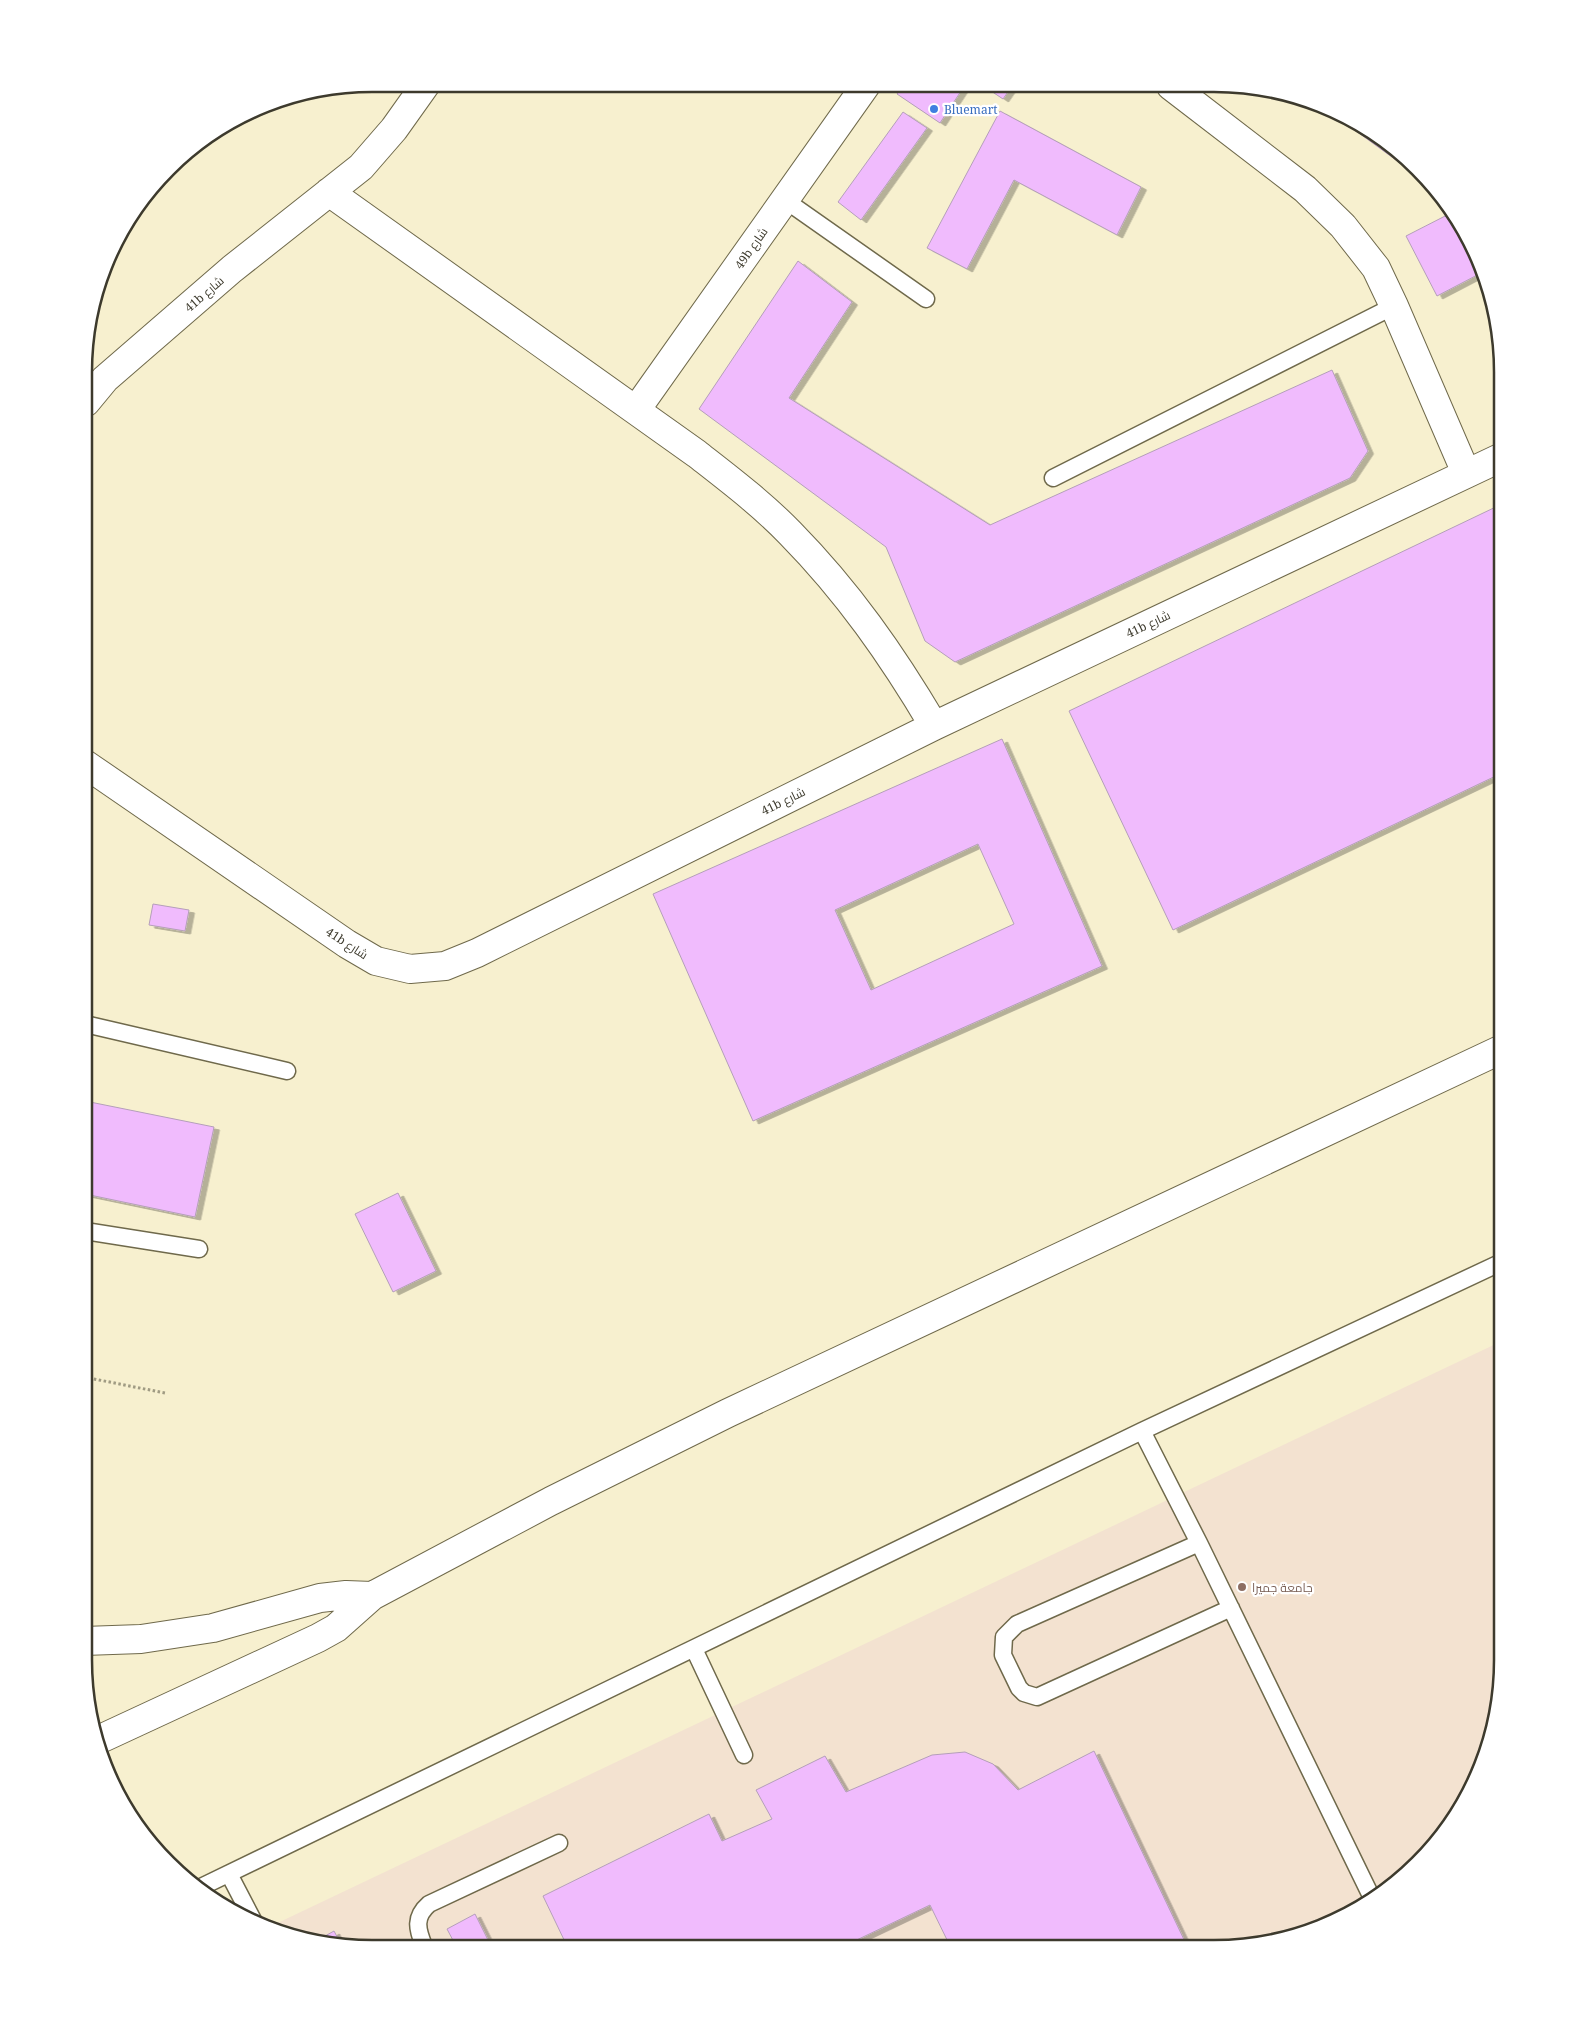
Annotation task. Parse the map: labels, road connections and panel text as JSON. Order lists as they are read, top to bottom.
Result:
{
  "streets": {
    "street": ["49b شارع", "41b شارع"]
  },
  "places": ["Bluemart", "جامعة جميرا"]
}
